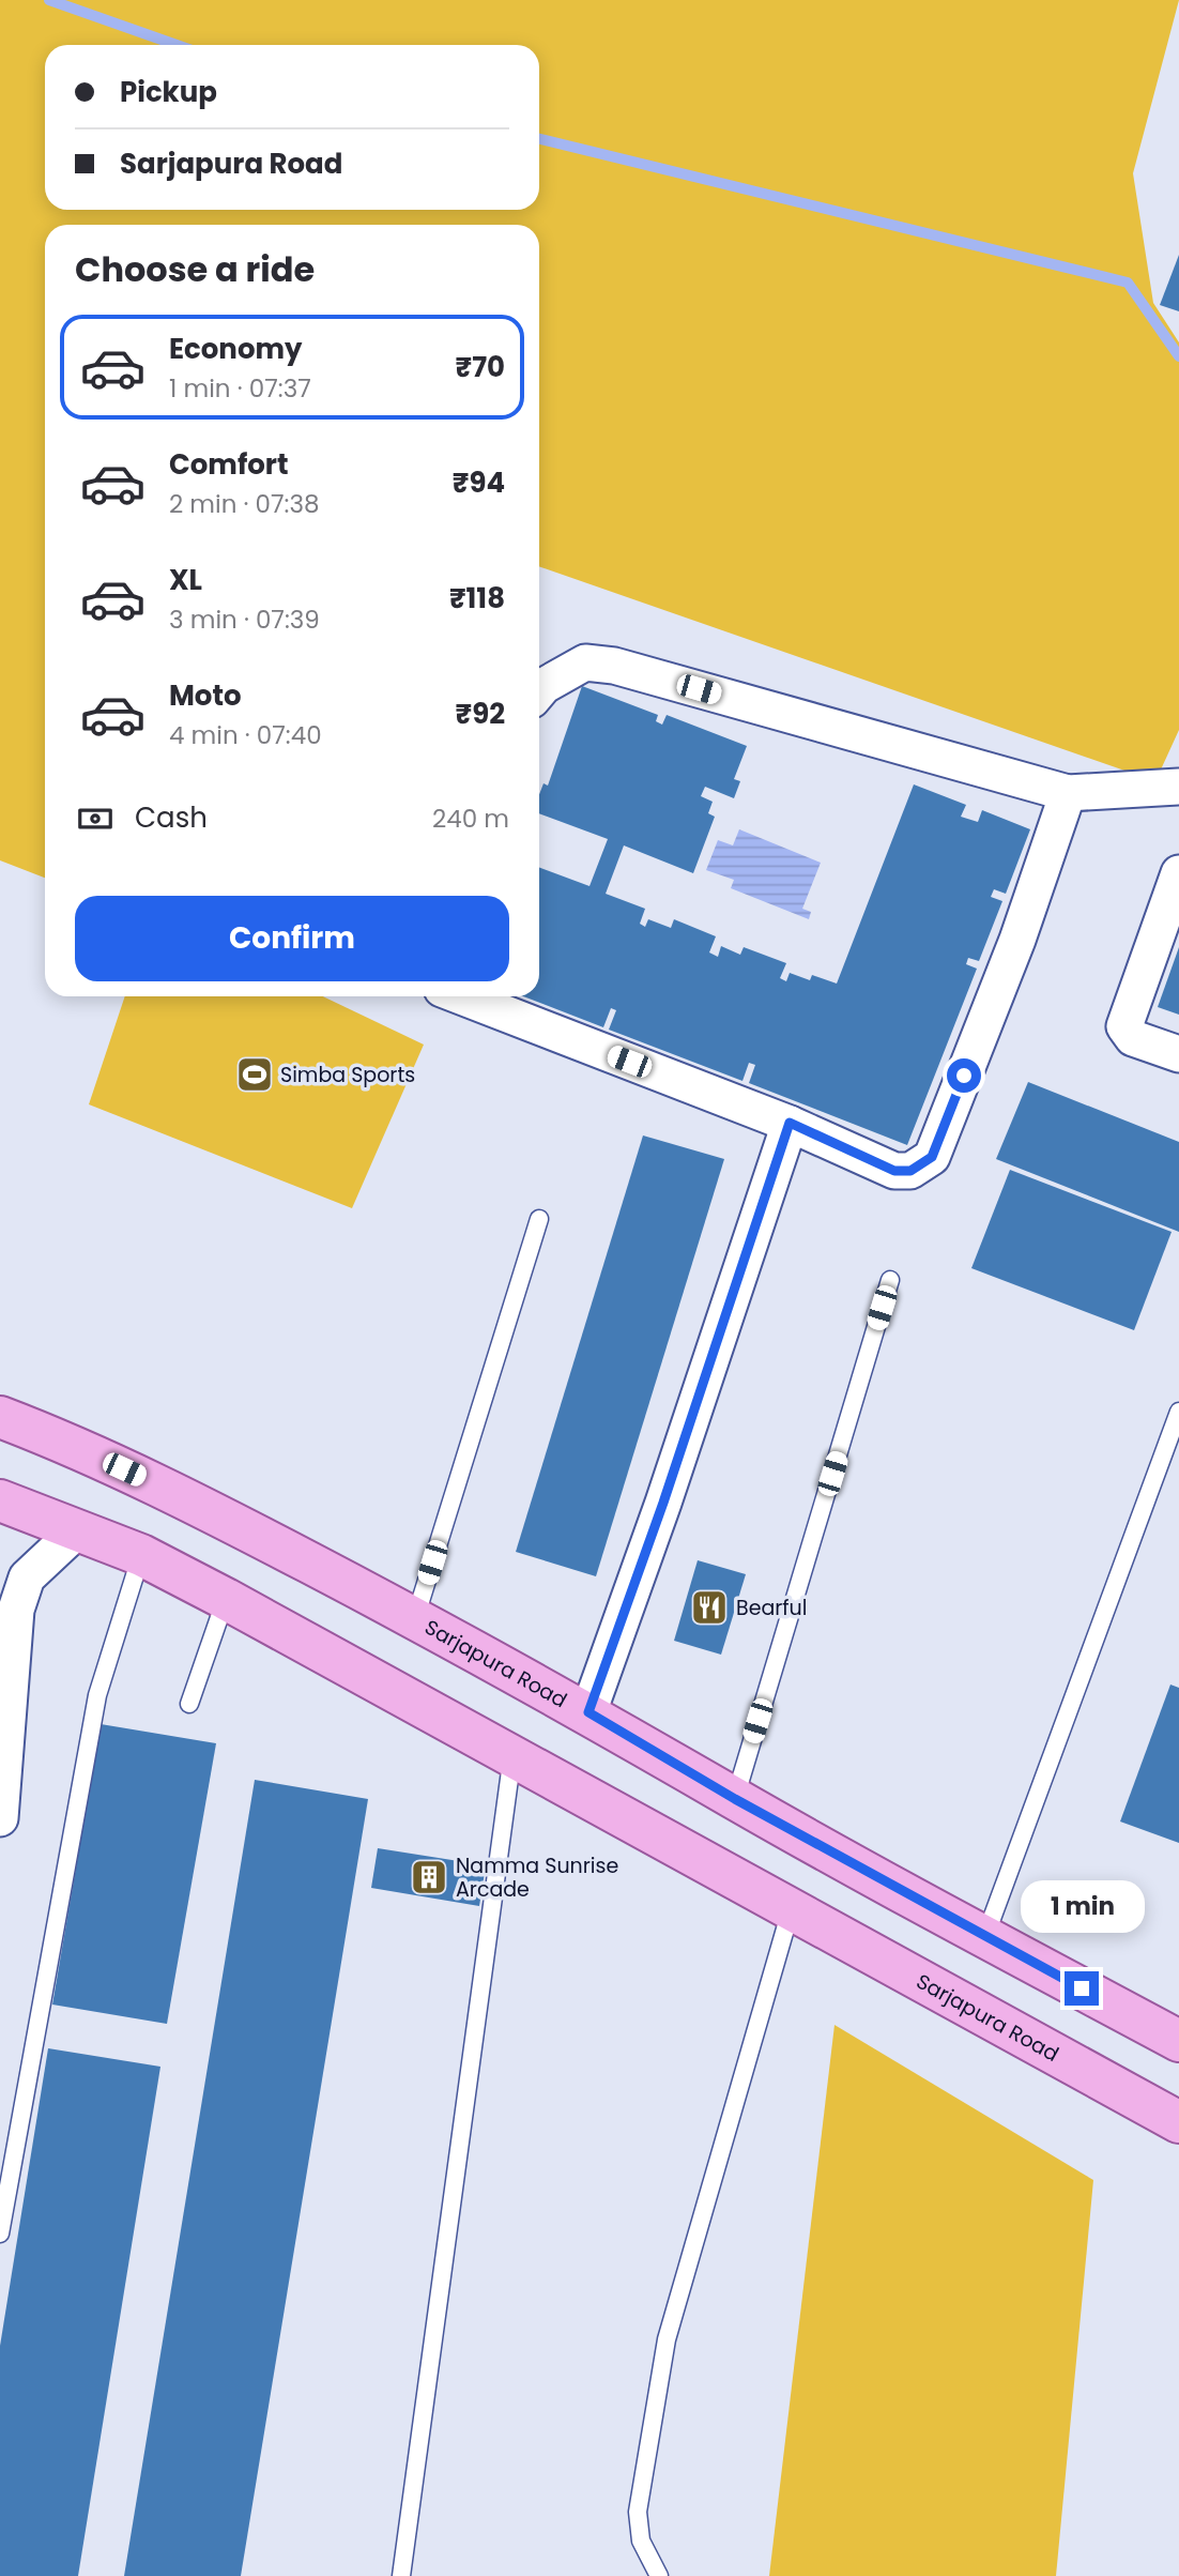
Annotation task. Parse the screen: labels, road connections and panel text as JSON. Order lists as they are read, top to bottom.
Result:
{
  "streets": {
    "main road": ["Sarjapura Road"]
  },
  "places": {
    "sports": ["Simba Sports"],
    "restaurant": ["Bearful"],
    "building": ["Namma Sunrise Arcade"]
  },
  "page": {
    "banner": ["Pickup", "Sarjapura Road"],
    "heading": "Choose a ride",
    "list": [
      {
        "name": "Economy",
        "note": "1 min · 07:37",
        "value": "₹70"
      },
      {
        "name": "Comfort",
        "note": "2 min · 07:38",
        "value": "₹94"
      },
      {
        "name": "XL",
        "note": "3 min · 07:39",
        "value": "₹118"
      },
      {
        "name": "Moto",
        "note": "4 min · 07:40",
        "value": "₹92"
      }
    ],
    "pay": ["Cash", "240 m"],
    "buttons": "Confirm",
    "bubble": "1 min"
  }
}
